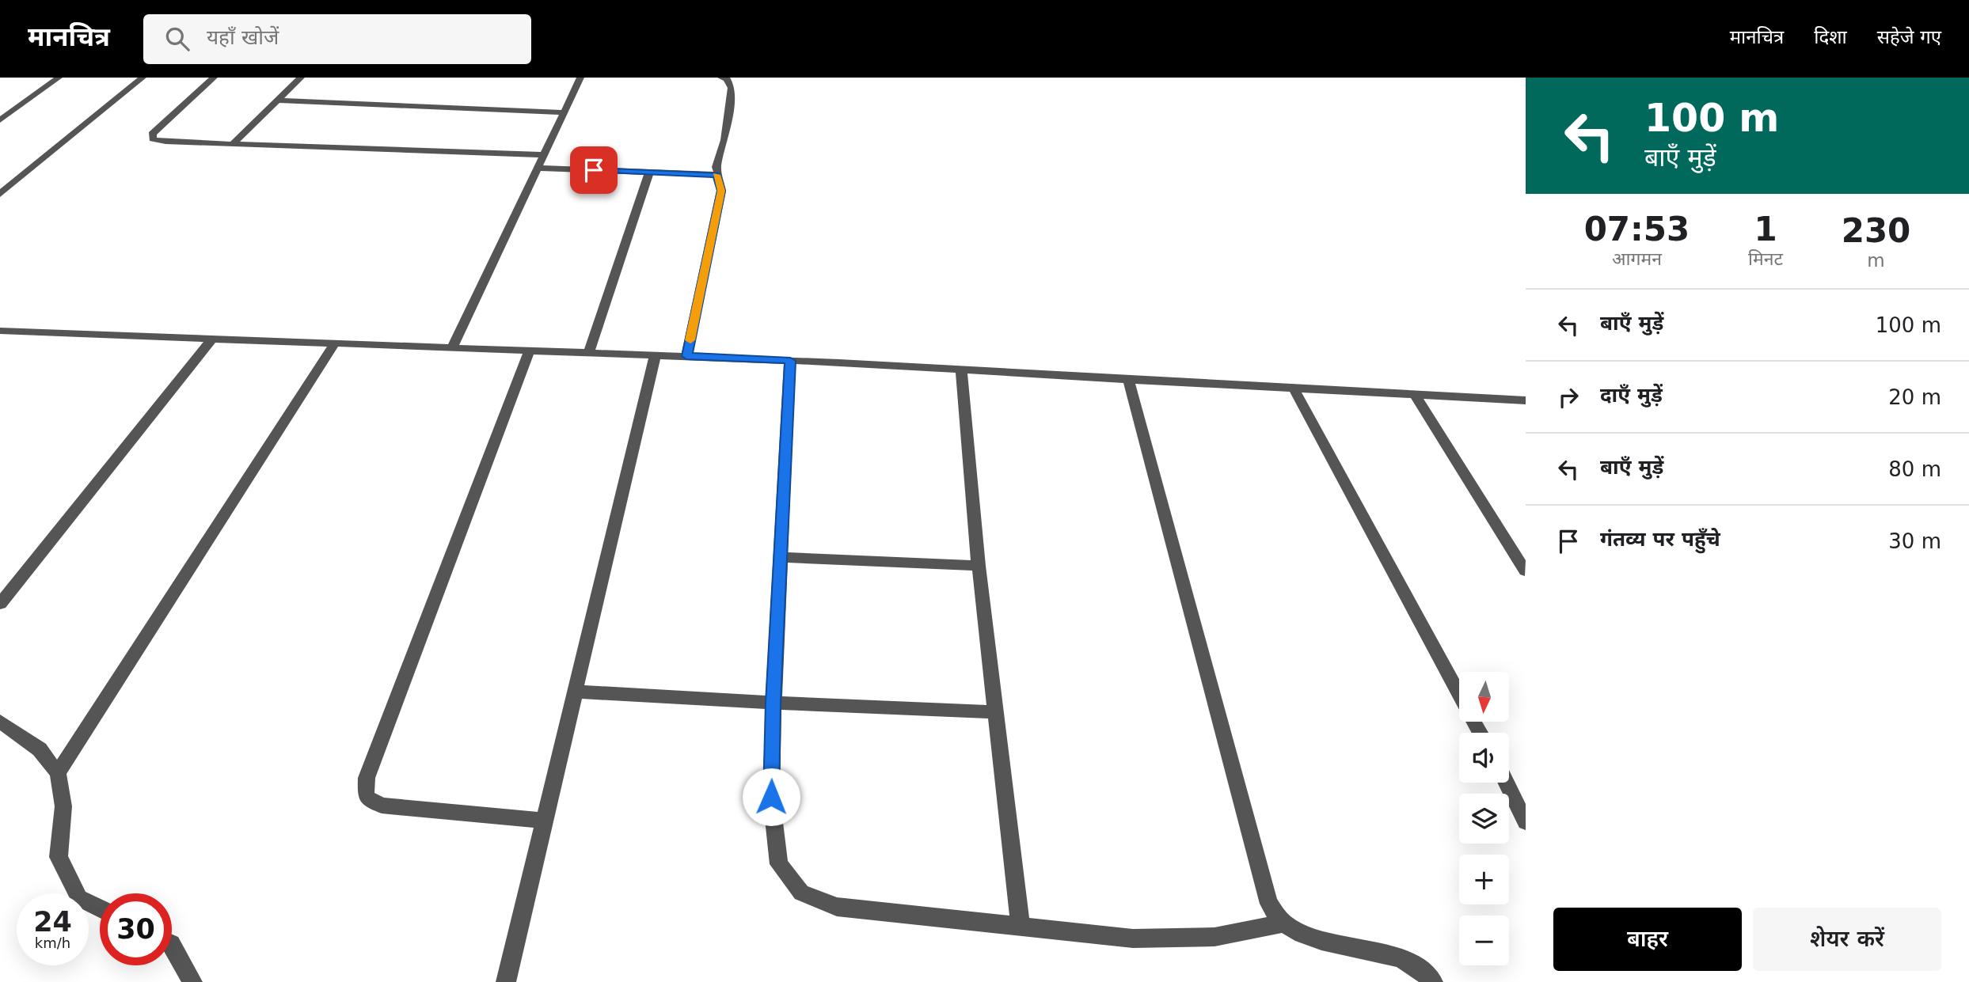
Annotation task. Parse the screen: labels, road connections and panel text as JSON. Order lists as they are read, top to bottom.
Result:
{
  "north": "bottom",
  "page": {
    "header": "मानचित्र",
    "search": "यहाँ खोजें",
    "nav": ["मानचित्र", "दिशा", "सहेजे गए"],
    "turn": ["100 m", "बाएँ मुड़ें"],
    "eta": [
      "07:53",
      "आगमन",
      "1",
      "मिनट",
      "230",
      "m"
    ],
    "list": [
      {
        "name": "बाएँ मुड़ें",
        "value": "100 m"
      },
      {
        "name": "दाएँ मुड़ें",
        "value": "20 m"
      },
      {
        "name": "बाएँ मुड़ें",
        "value": "80 m"
      },
      {
        "name": "गंतव्य पर पहुँचे",
        "value": "30 m"
      }
    ],
    "map_buttons": ["+", "−"],
    "speed": "24 km/h",
    "limit": "30",
    "buttons": ["बाहर", "शेयर करें"]
  }
}
